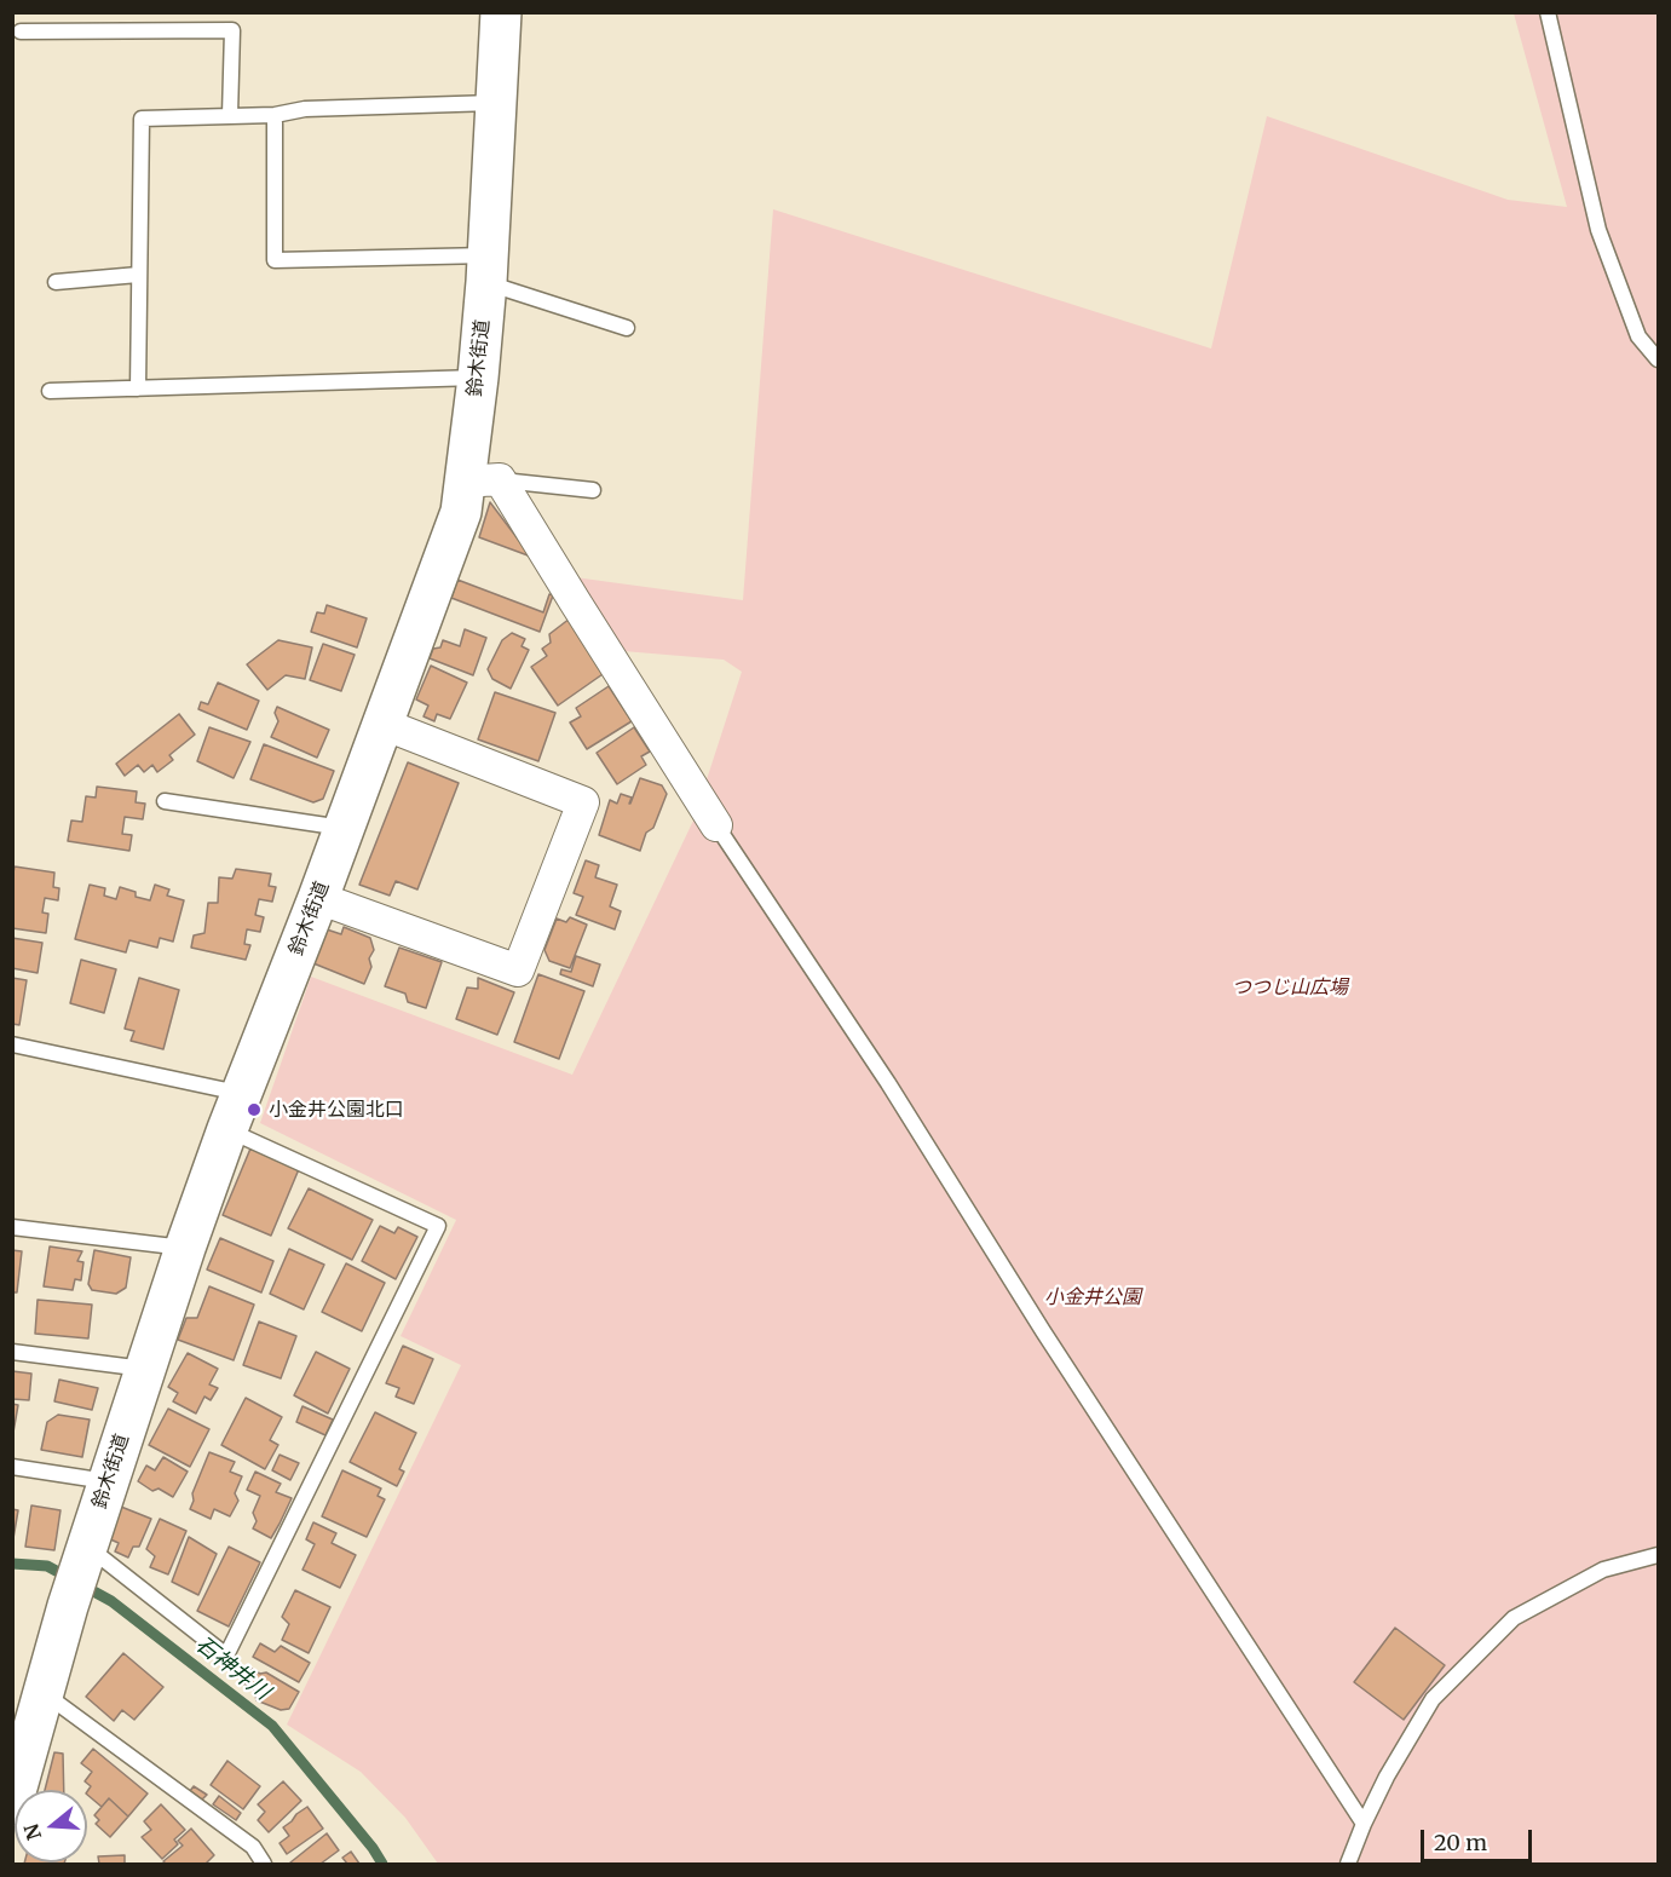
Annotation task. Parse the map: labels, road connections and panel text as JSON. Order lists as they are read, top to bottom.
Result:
{
  "streets": {
    "street": ["鈴木街道"]
  },
  "water": ["石神井川"],
  "parks": ["つつじ山広場", "小金井公園"],
  "places": ["小金井公園北口"],
  "scale_bar": "20 m",
  "north": "left"
}
